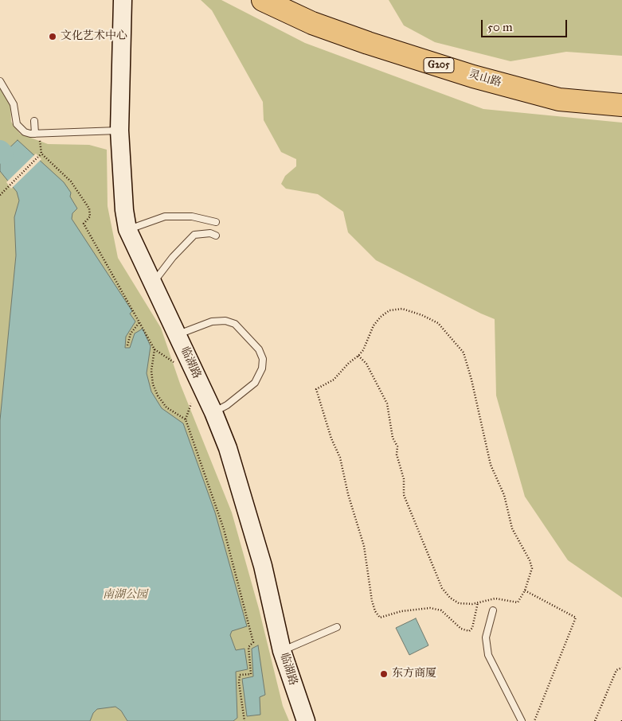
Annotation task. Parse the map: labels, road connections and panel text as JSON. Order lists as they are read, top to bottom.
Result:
{
  "streets": {
    "highway": ["G205", "灵山路"],
    "street": ["临湖路"]
  },
  "parks": ["南湖公园"],
  "places": ["文化艺术中心", "东方商厦"],
  "scale_bar": "50 m"
}
